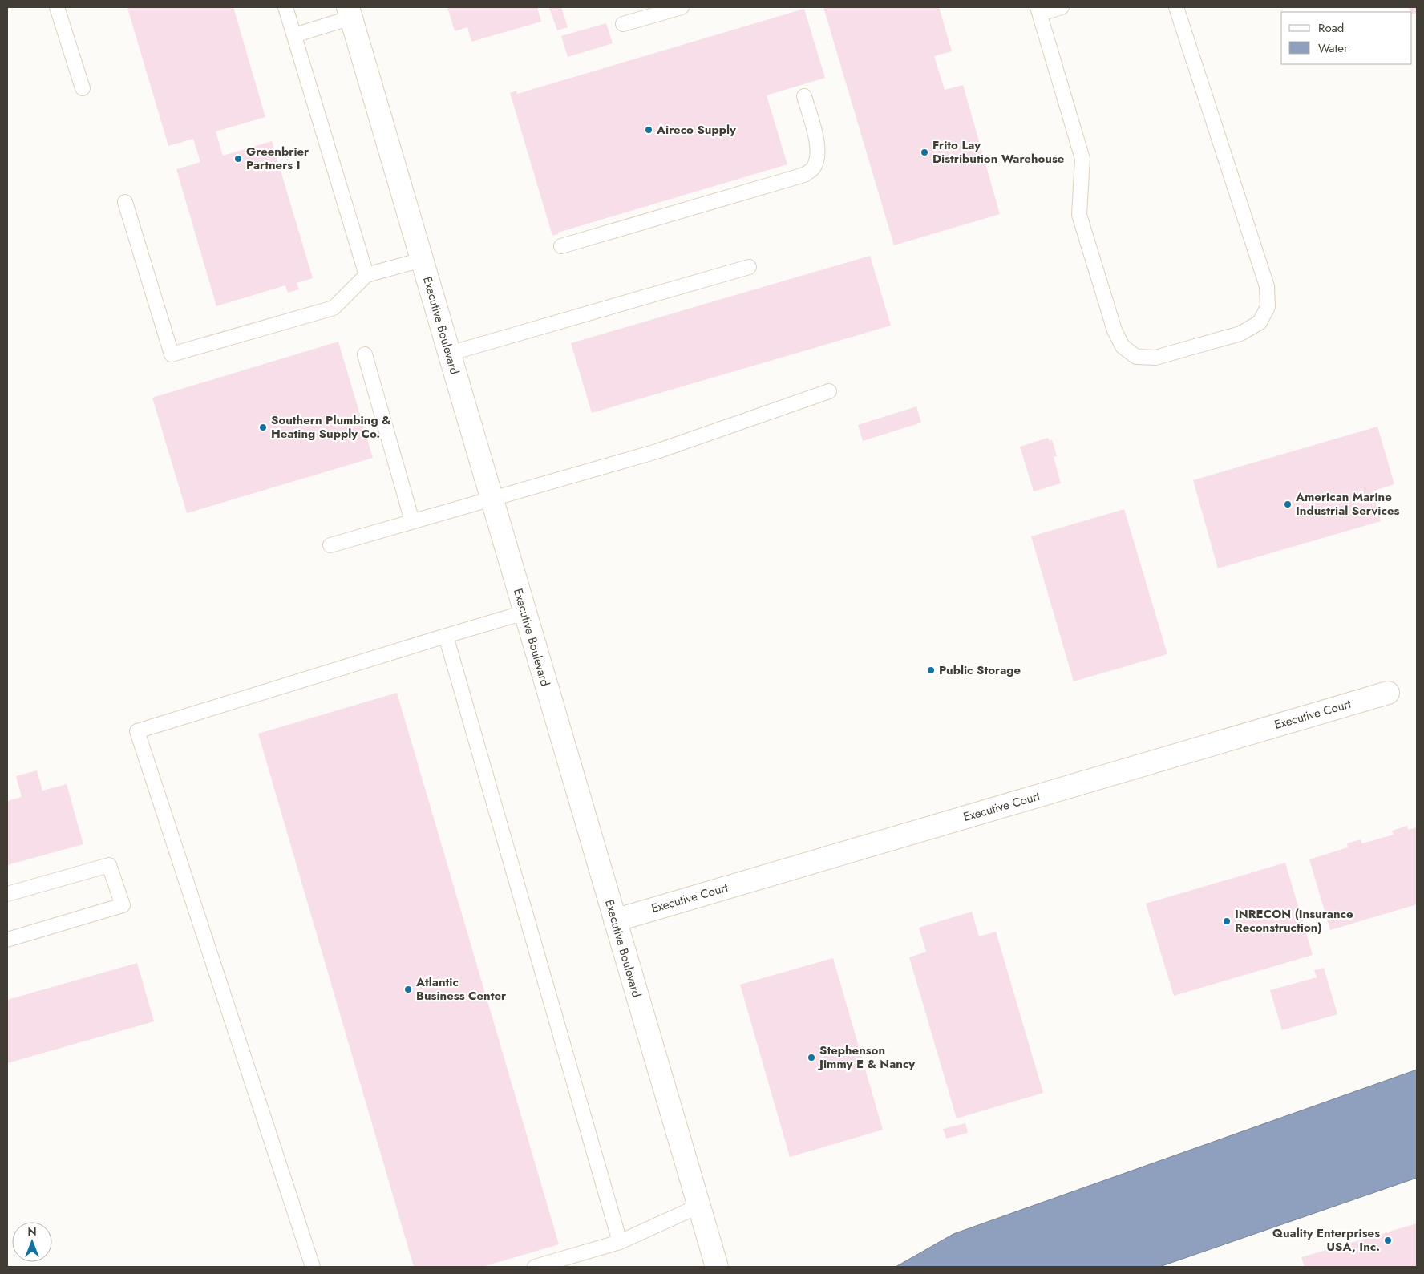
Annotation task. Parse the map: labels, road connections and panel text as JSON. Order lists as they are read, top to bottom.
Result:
{
  "streets": {
    "street": ["Executive Boulevard", "Executive Court"]
  },
  "crossings": [
    ["Executive Boulevard", "Executive Court"]
  ],
  "places": [
    "Aireco Supply",
    "Frito Lay Distribution Warehouse",
    "Greenbrier Partners I",
    "Southern Plumbing & Heating Supply Co.",
    "American Marine Industrial Services",
    "Public Storage",
    "INRECON (Insurance Reconstruction)",
    "Atlantic Business Center",
    "Stephenson Jimmy E & Nancy",
    "Quality Enterprises USA, Inc."
  ],
  "legend": ["Road", "Water"],
  "north": "top"
}
